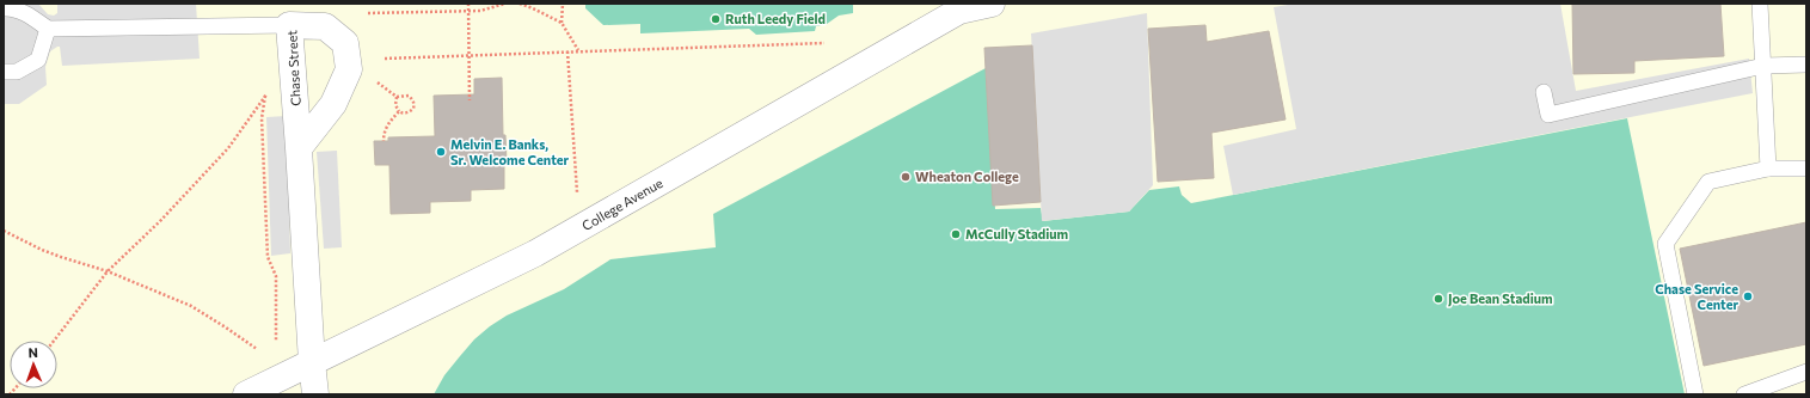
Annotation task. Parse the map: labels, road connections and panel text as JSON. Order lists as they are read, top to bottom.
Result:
{
  "streets": {
    "street": ["Chase Street", "College Avenue"]
  },
  "crossings": [
    ["Chase Street", "College Avenue"]
  ],
  "places": [
    "Ruth Leedy Field",
    "Melvin E. Banks, Sr. Welcome Center",
    "Wheaton College",
    "McCully Stadium",
    "Chase Service Center",
    "Joe Bean Stadium"
  ],
  "north": "top"
}
